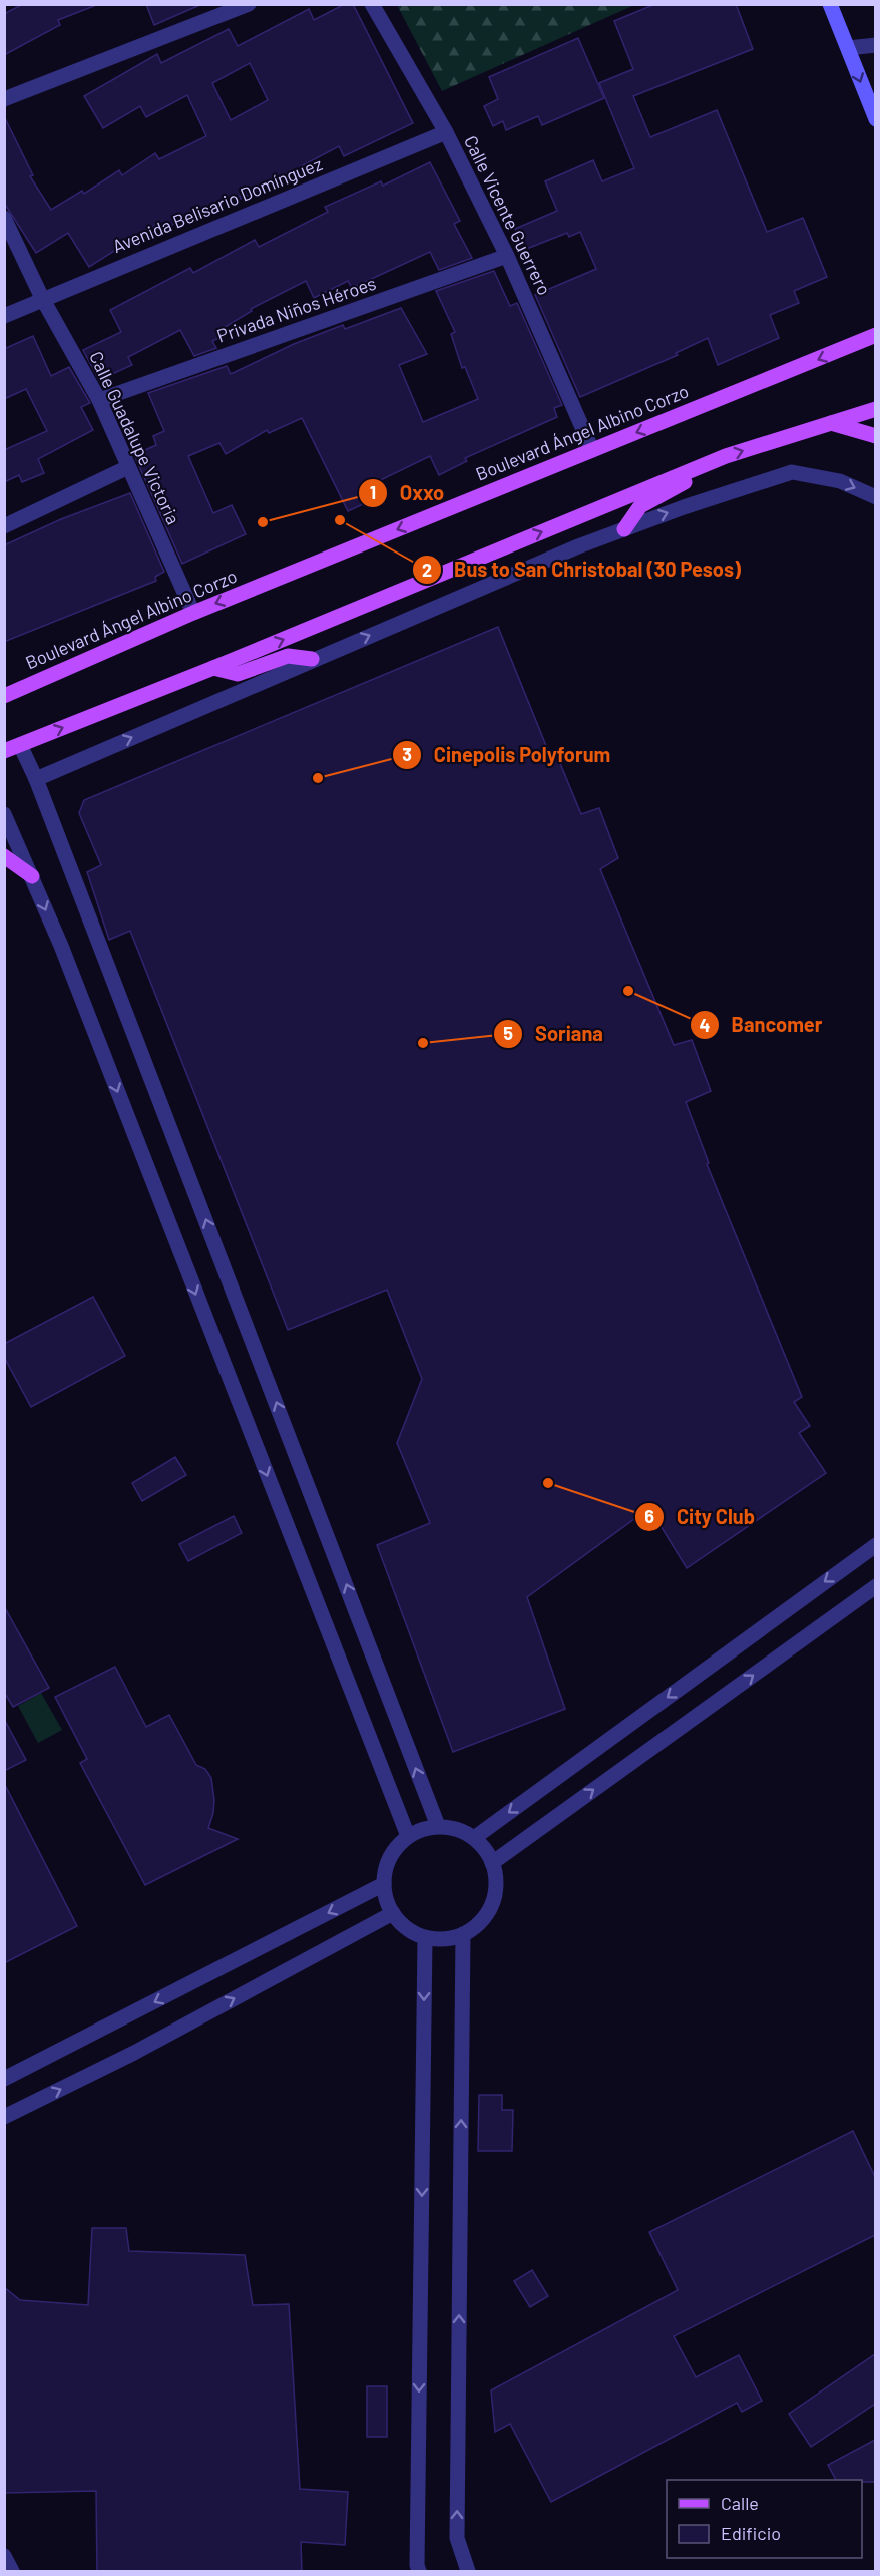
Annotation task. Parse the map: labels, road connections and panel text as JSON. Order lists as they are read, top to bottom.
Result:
{
  "streets": {
    "main road": ["Boulevard Ángel Albino Corzo"],
    "street": [
      "Avenida Belisario Domínguez",
      "Calle Vicente Guerrero",
      "Privada Niños Héroes",
      "Calle Guadalupe Victoria"
    ]
  },
  "crossings": [
    ["Avenida Belisario Domínguez", "Calle Vicente Guerrero"],
    ["Avenida Belisario Domínguez", "Calle Guadalupe Victoria"],
    ["Calle Vicente Guerrero", "Privada Niños Héroes"],
    ["Calle Vicente Guerrero", "Boulevard Ángel Albino Corzo"],
    ["Privada Niños Héroes", "Calle Guadalupe Victoria"],
    ["Boulevard Ángel Albino Corzo", "Calle Guadalupe Victoria"]
  ],
  "places": [
    "Bus to San Christobal (30 Pesos)",
    "Oxxo",
    "Cinepolis Polyforum",
    "Bancomer",
    "Soriana",
    "City Club"
  ],
  "legend": ["Calle", "Edificio"]
}
